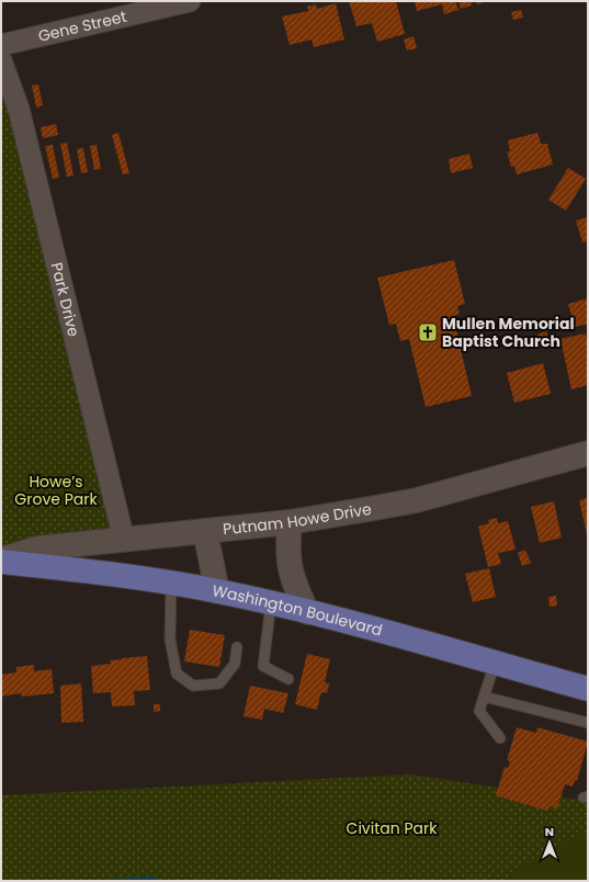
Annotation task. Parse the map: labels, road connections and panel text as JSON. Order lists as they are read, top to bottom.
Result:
{
  "streets": {
    "main road": ["Washington Boulevard"],
    "street": ["Gene Street", "Park Drive", "Putnam Howe Drive"]
  },
  "crossings": [
    ["Park Drive", "Putnam Howe Drive"],
    ["Putnam Howe Drive", "Washington Boulevard"]
  ],
  "parks": ["Howe’s Grove Park", "Civitan Park"],
  "places": {
    "church": ["Mullen Memorial Baptist Church"]
  },
  "north": "top"
}
